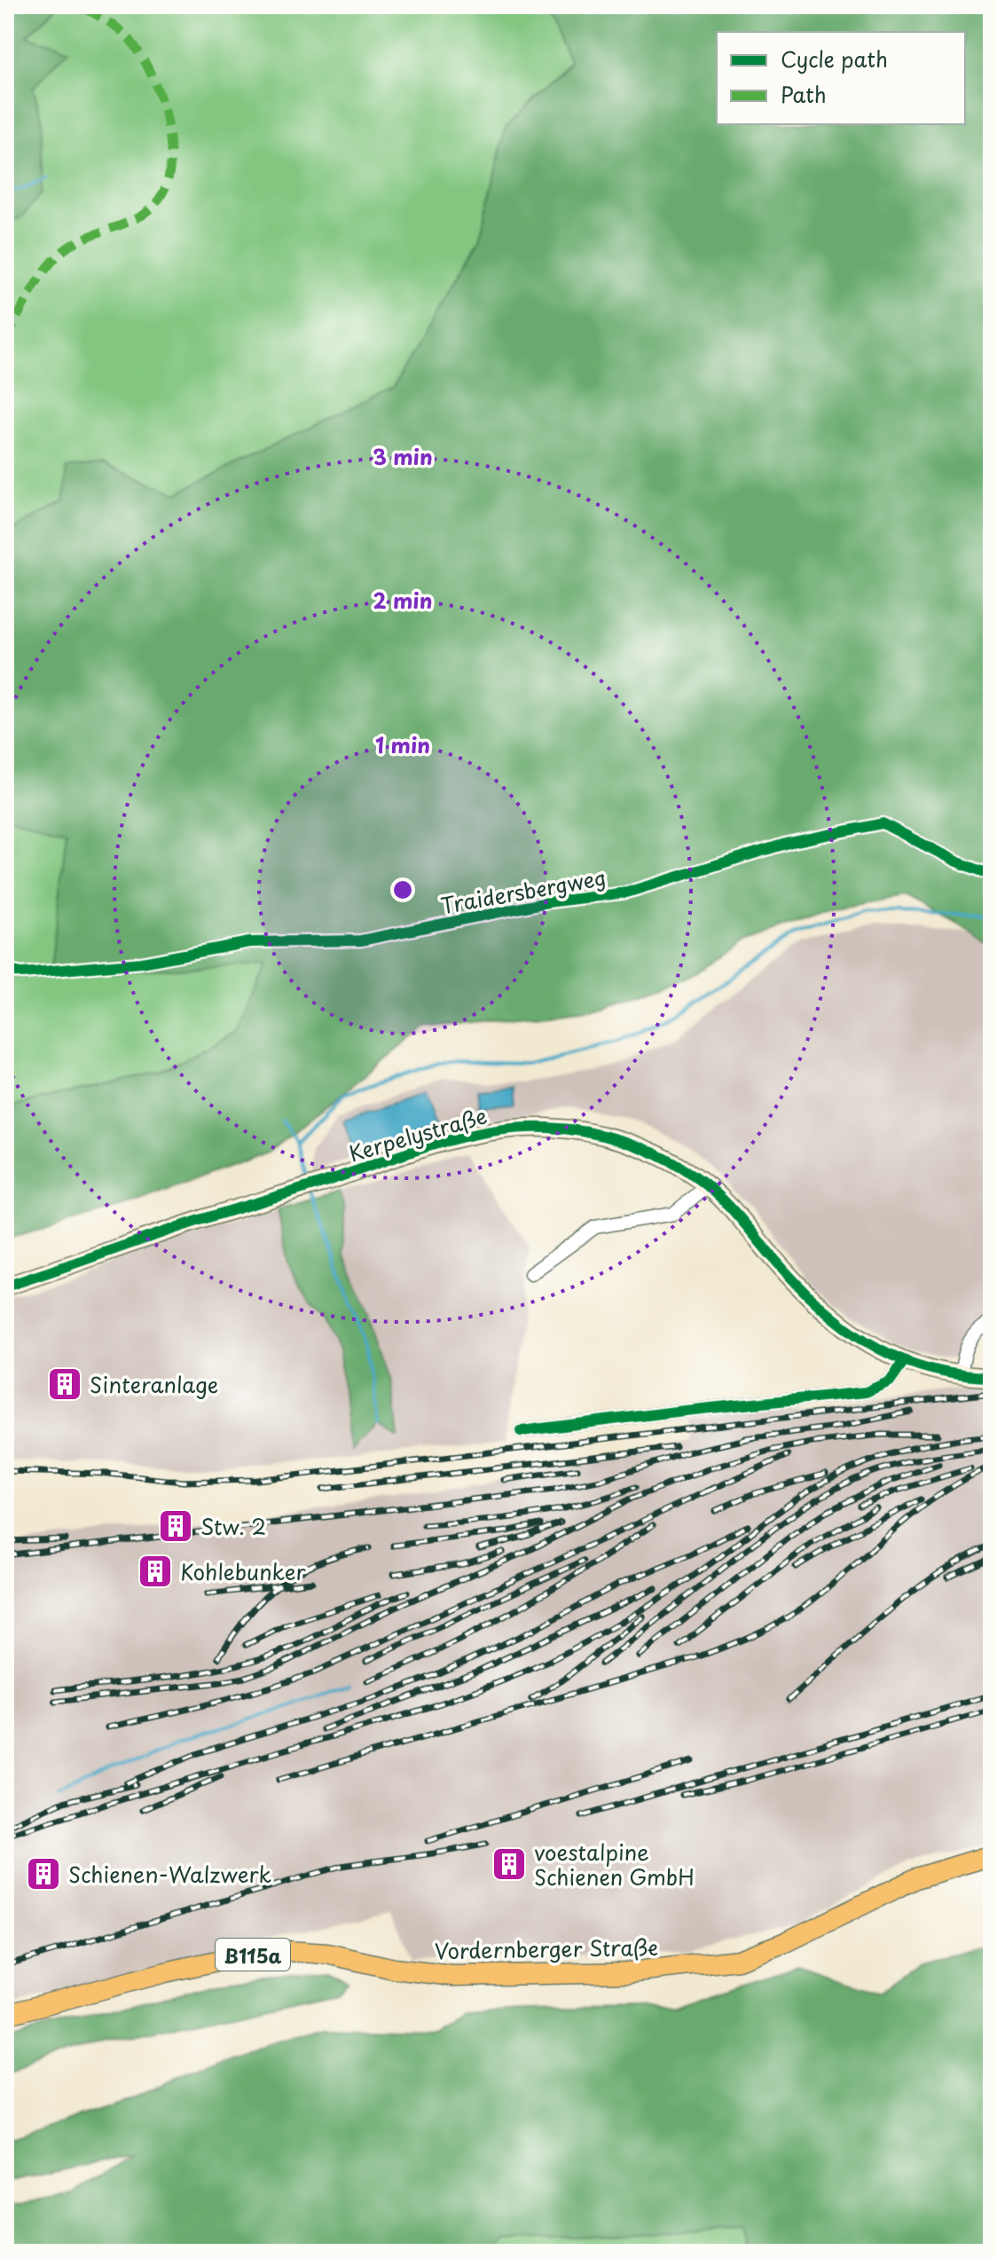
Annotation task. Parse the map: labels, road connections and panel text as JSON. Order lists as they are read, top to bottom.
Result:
{
  "streets": {
    "main road": ["Kerpelystraße", "Vordernberger Straße", "B115a"],
    "street": ["Traidersbergweg"]
  },
  "places": {
    "building": [
      "Sinteranlage",
      "Stw. 2",
      "Kohlebunker",
      "voestalpine Schienen GmbH",
      "Schienen-Walzwerk"
    ]
  },
  "legend": ["Cycle path", "Path"],
  "rings": ["3 min", "2 min", "1 min"]
}
